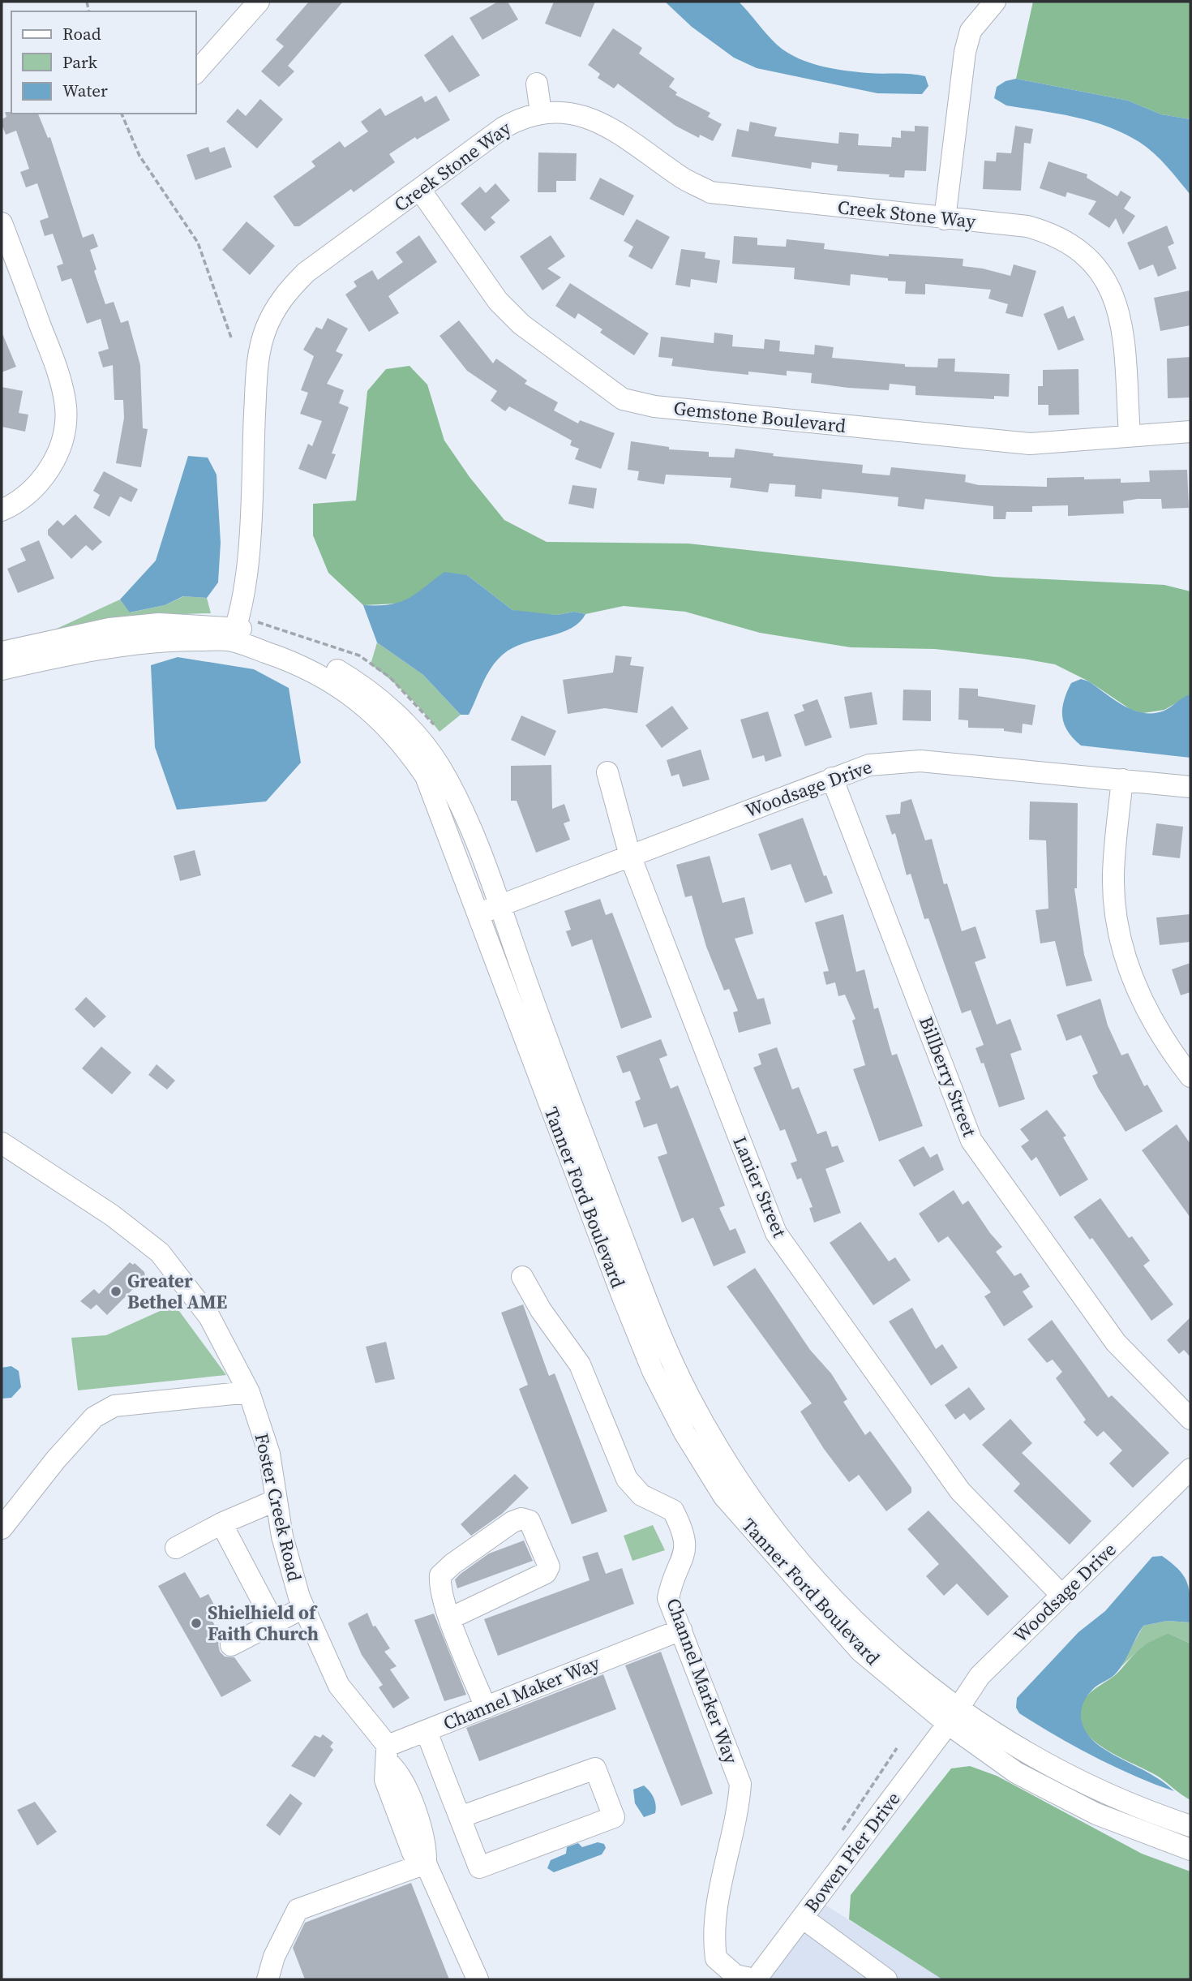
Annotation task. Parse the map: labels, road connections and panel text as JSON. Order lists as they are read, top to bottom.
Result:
{
  "streets": {
    "street": [
      "Creek Stone Way",
      "Gemstone Boulevard",
      "Woodsage Drive",
      "Billberry Street",
      "Lanier Street",
      "Tanner Ford Boulevard",
      "Foster Creek Road",
      "Channel Marker Way",
      "Channel Maker Way",
      "Bowen Pier Drive"
    ]
  },
  "crossings": [
    ["Creek Stone Way", "Gemstone Boulevard"],
    ["Creek Stone Way", "Tanner Ford Boulevard"],
    ["Woodsage Drive", "Billberry Street"],
    ["Woodsage Drive", "Lanier Street"],
    ["Woodsage Drive", "Tanner Ford Boulevard"],
    ["Woodsage Drive", "Bowen Pier Drive"],
    ["Tanner Ford Boulevard", "Bowen Pier Drive"],
    ["Foster Creek Road", "Channel Maker Way"],
    ["Channel Marker Way", "Channel Maker Way"],
    ["Channel Marker Way", "Bowen Pier Drive"]
  ],
  "places": ["Greater Bethel AME", "Shielhield of Faith Church"],
  "legend": ["Road", "Park", "Water"]
}
